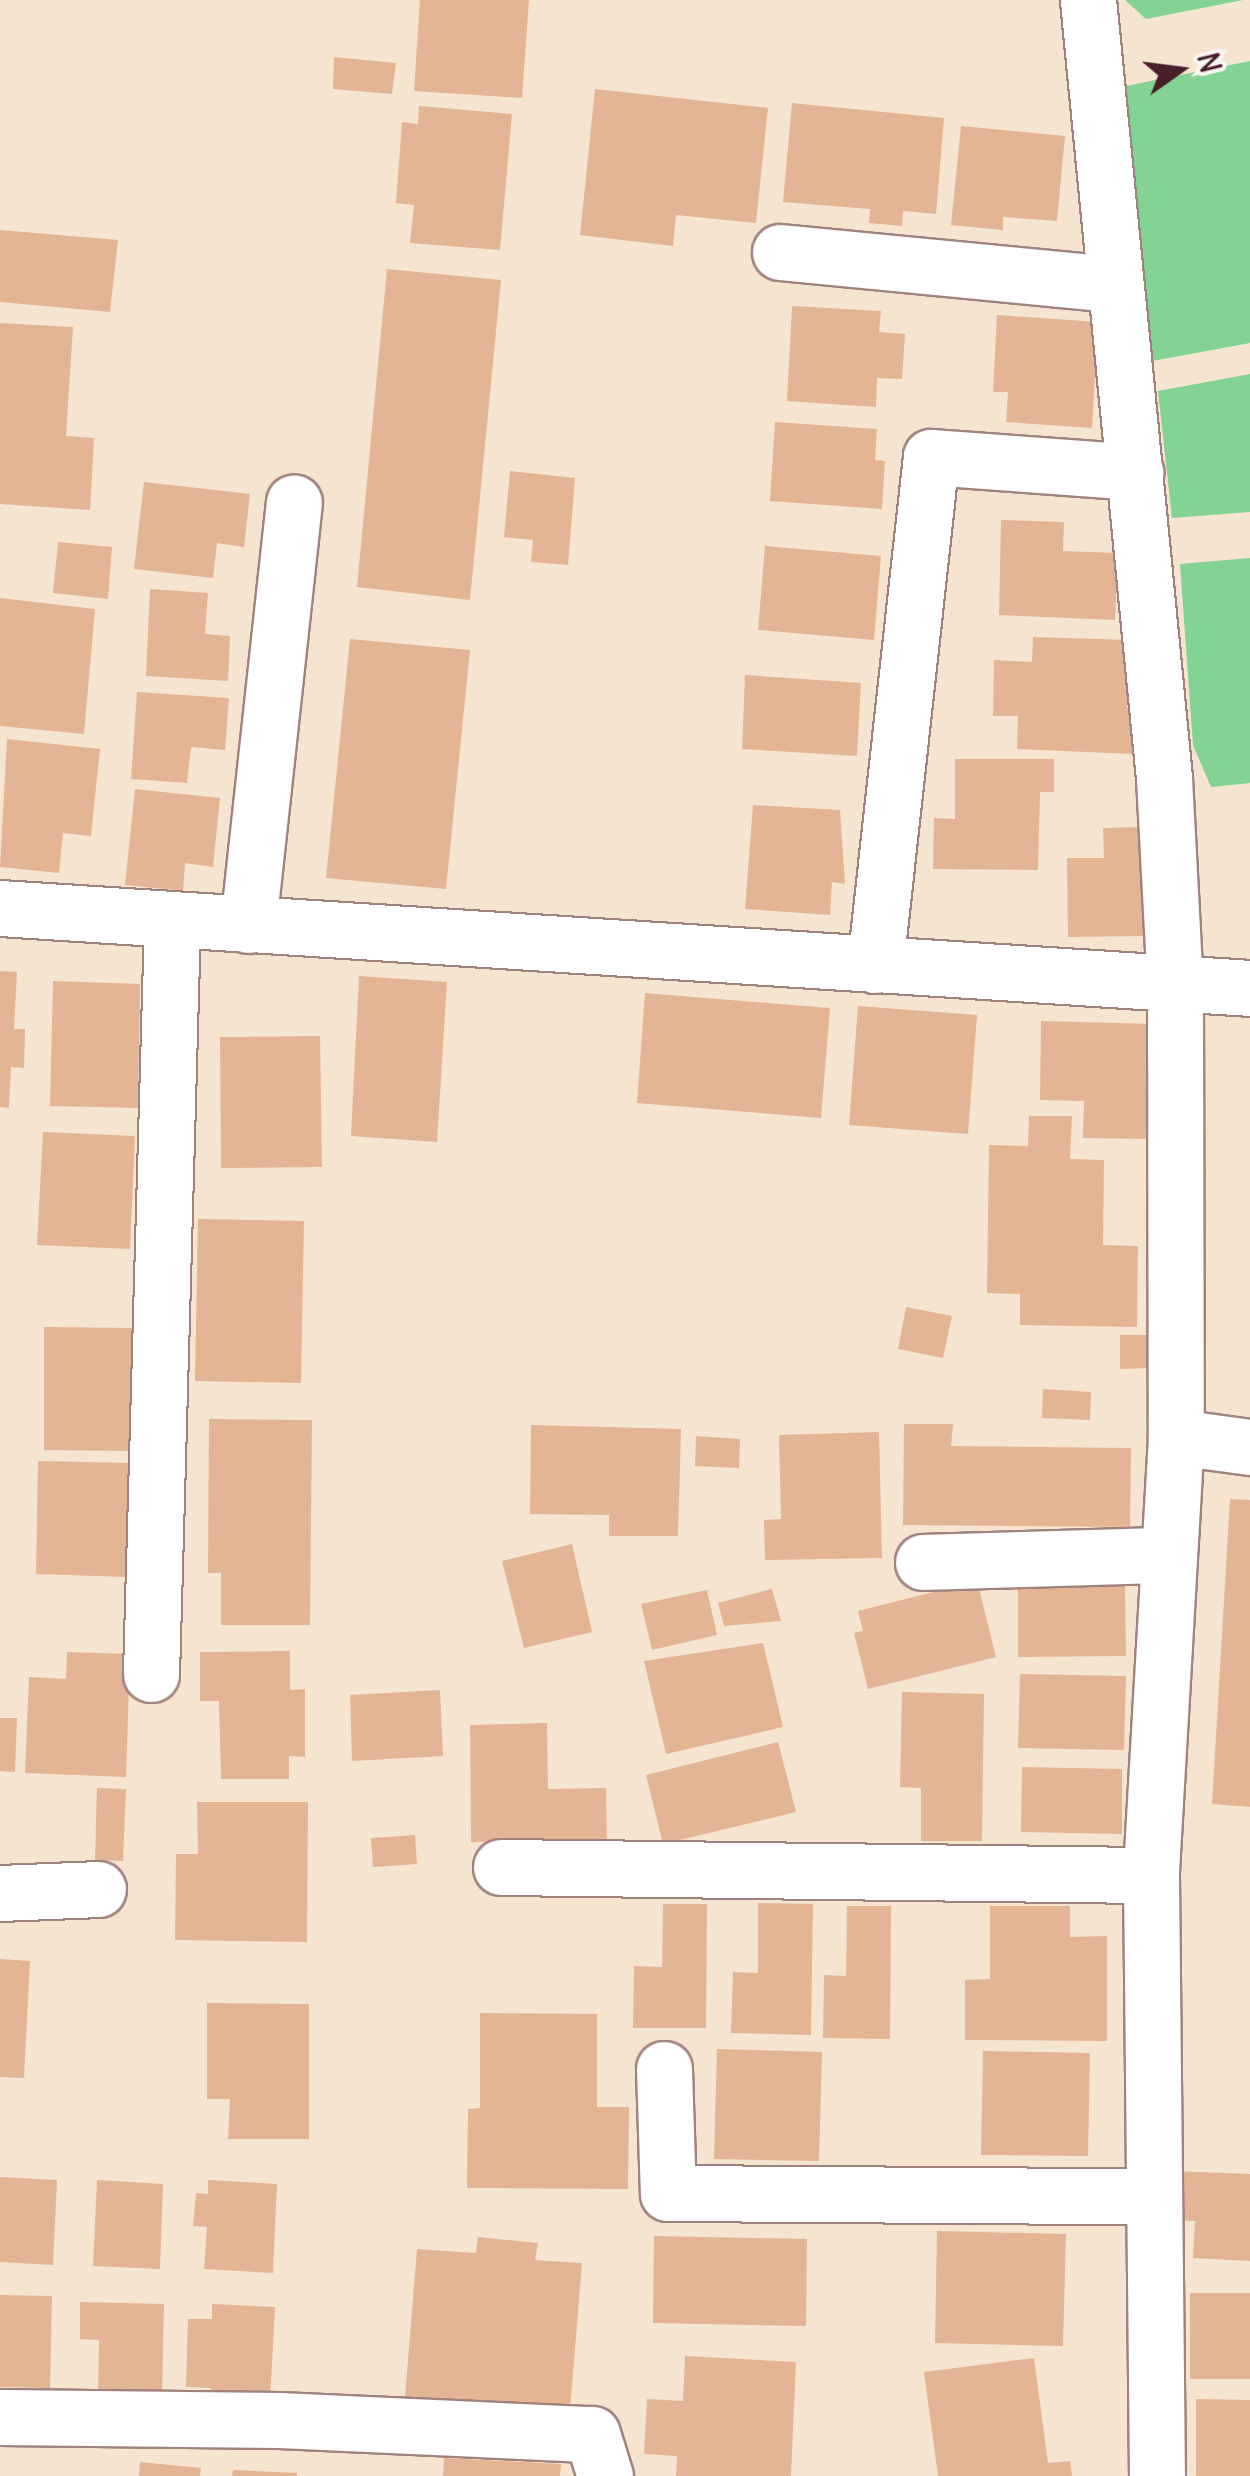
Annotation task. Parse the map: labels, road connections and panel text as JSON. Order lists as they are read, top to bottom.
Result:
{
  "north": "right"
}
